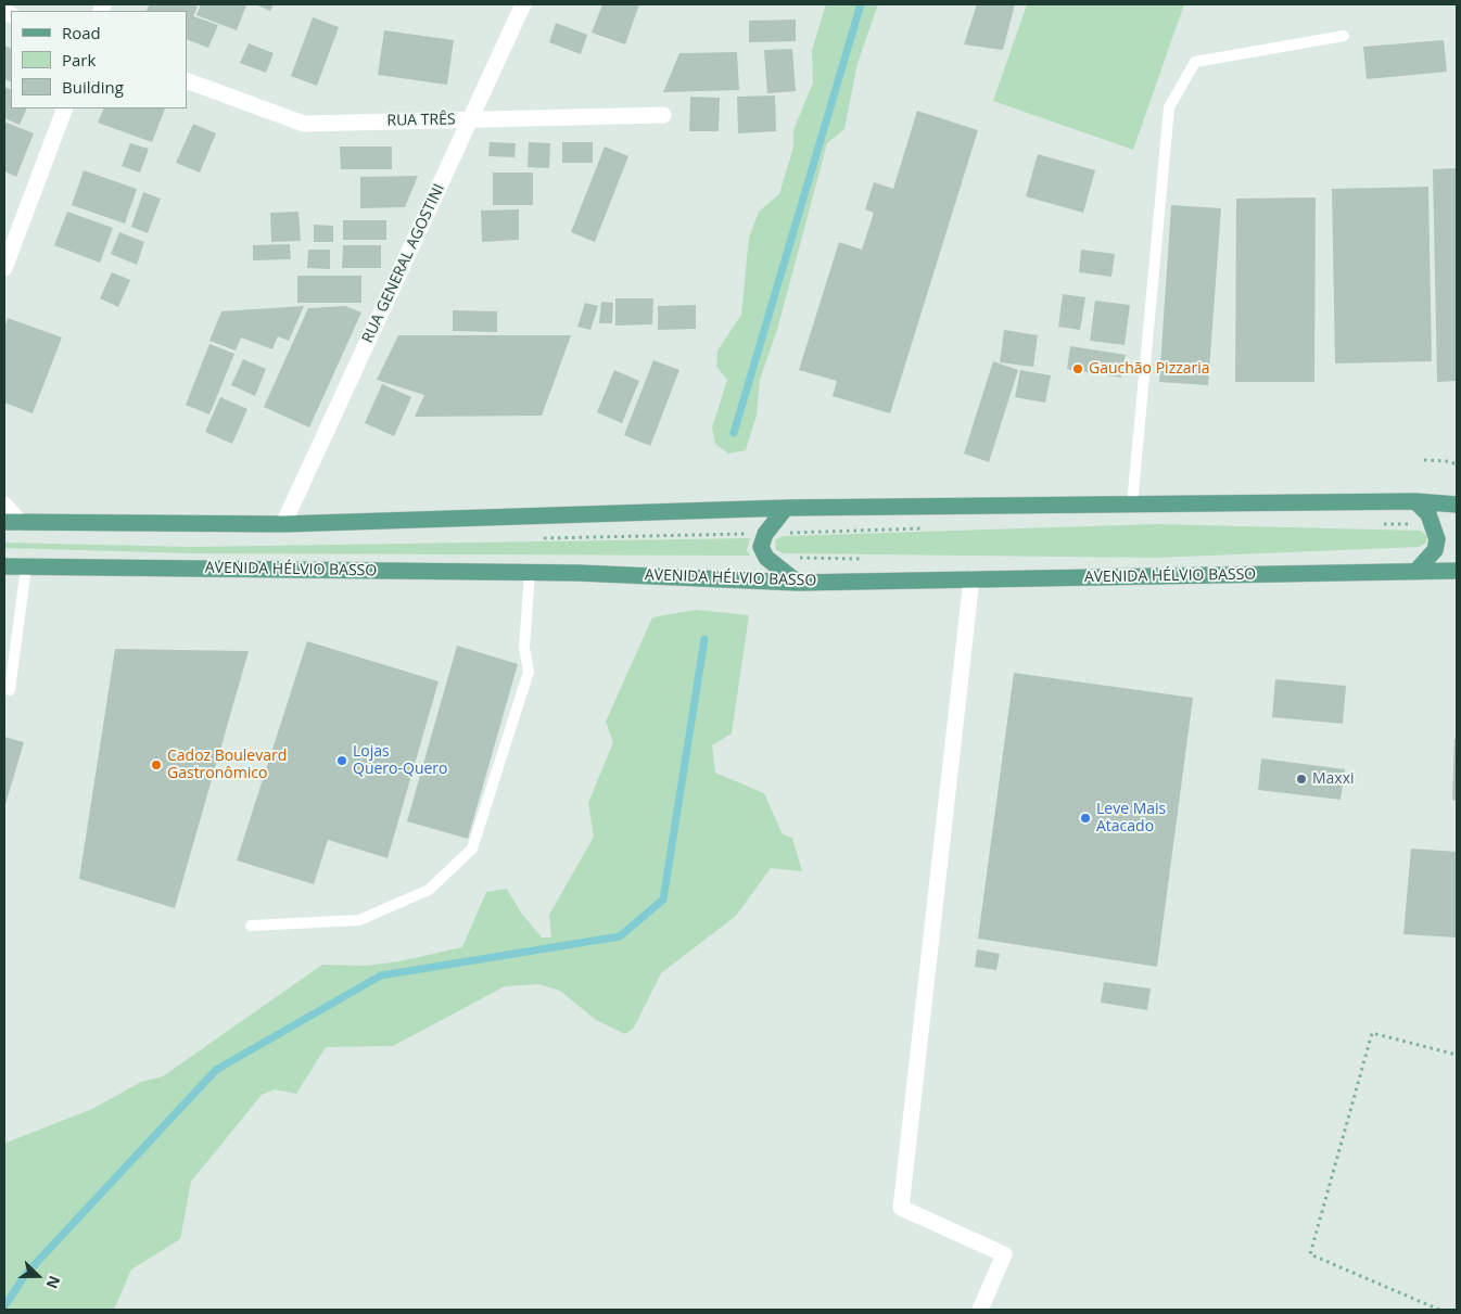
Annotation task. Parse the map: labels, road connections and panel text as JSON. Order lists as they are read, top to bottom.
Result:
{
  "streets": {
    "main road": ["AVENIDA HÉLVIO BASSO"],
    "street": ["RUA TRÊS", "RUA GENERAL AGOSTINI"]
  },
  "crossings": [
    ["RUA TRÊS", "RUA GENERAL AGOSTINI"]
  ],
  "places": [
    "Gauchão Pizzaria",
    "Lojas Quero-Quero",
    "Cadoz Boulevard Gastronômico",
    "Maxxi",
    "Leve Mais Atacado"
  ],
  "legend": ["Road", "Park", "Building"],
  "north": "right"
}
